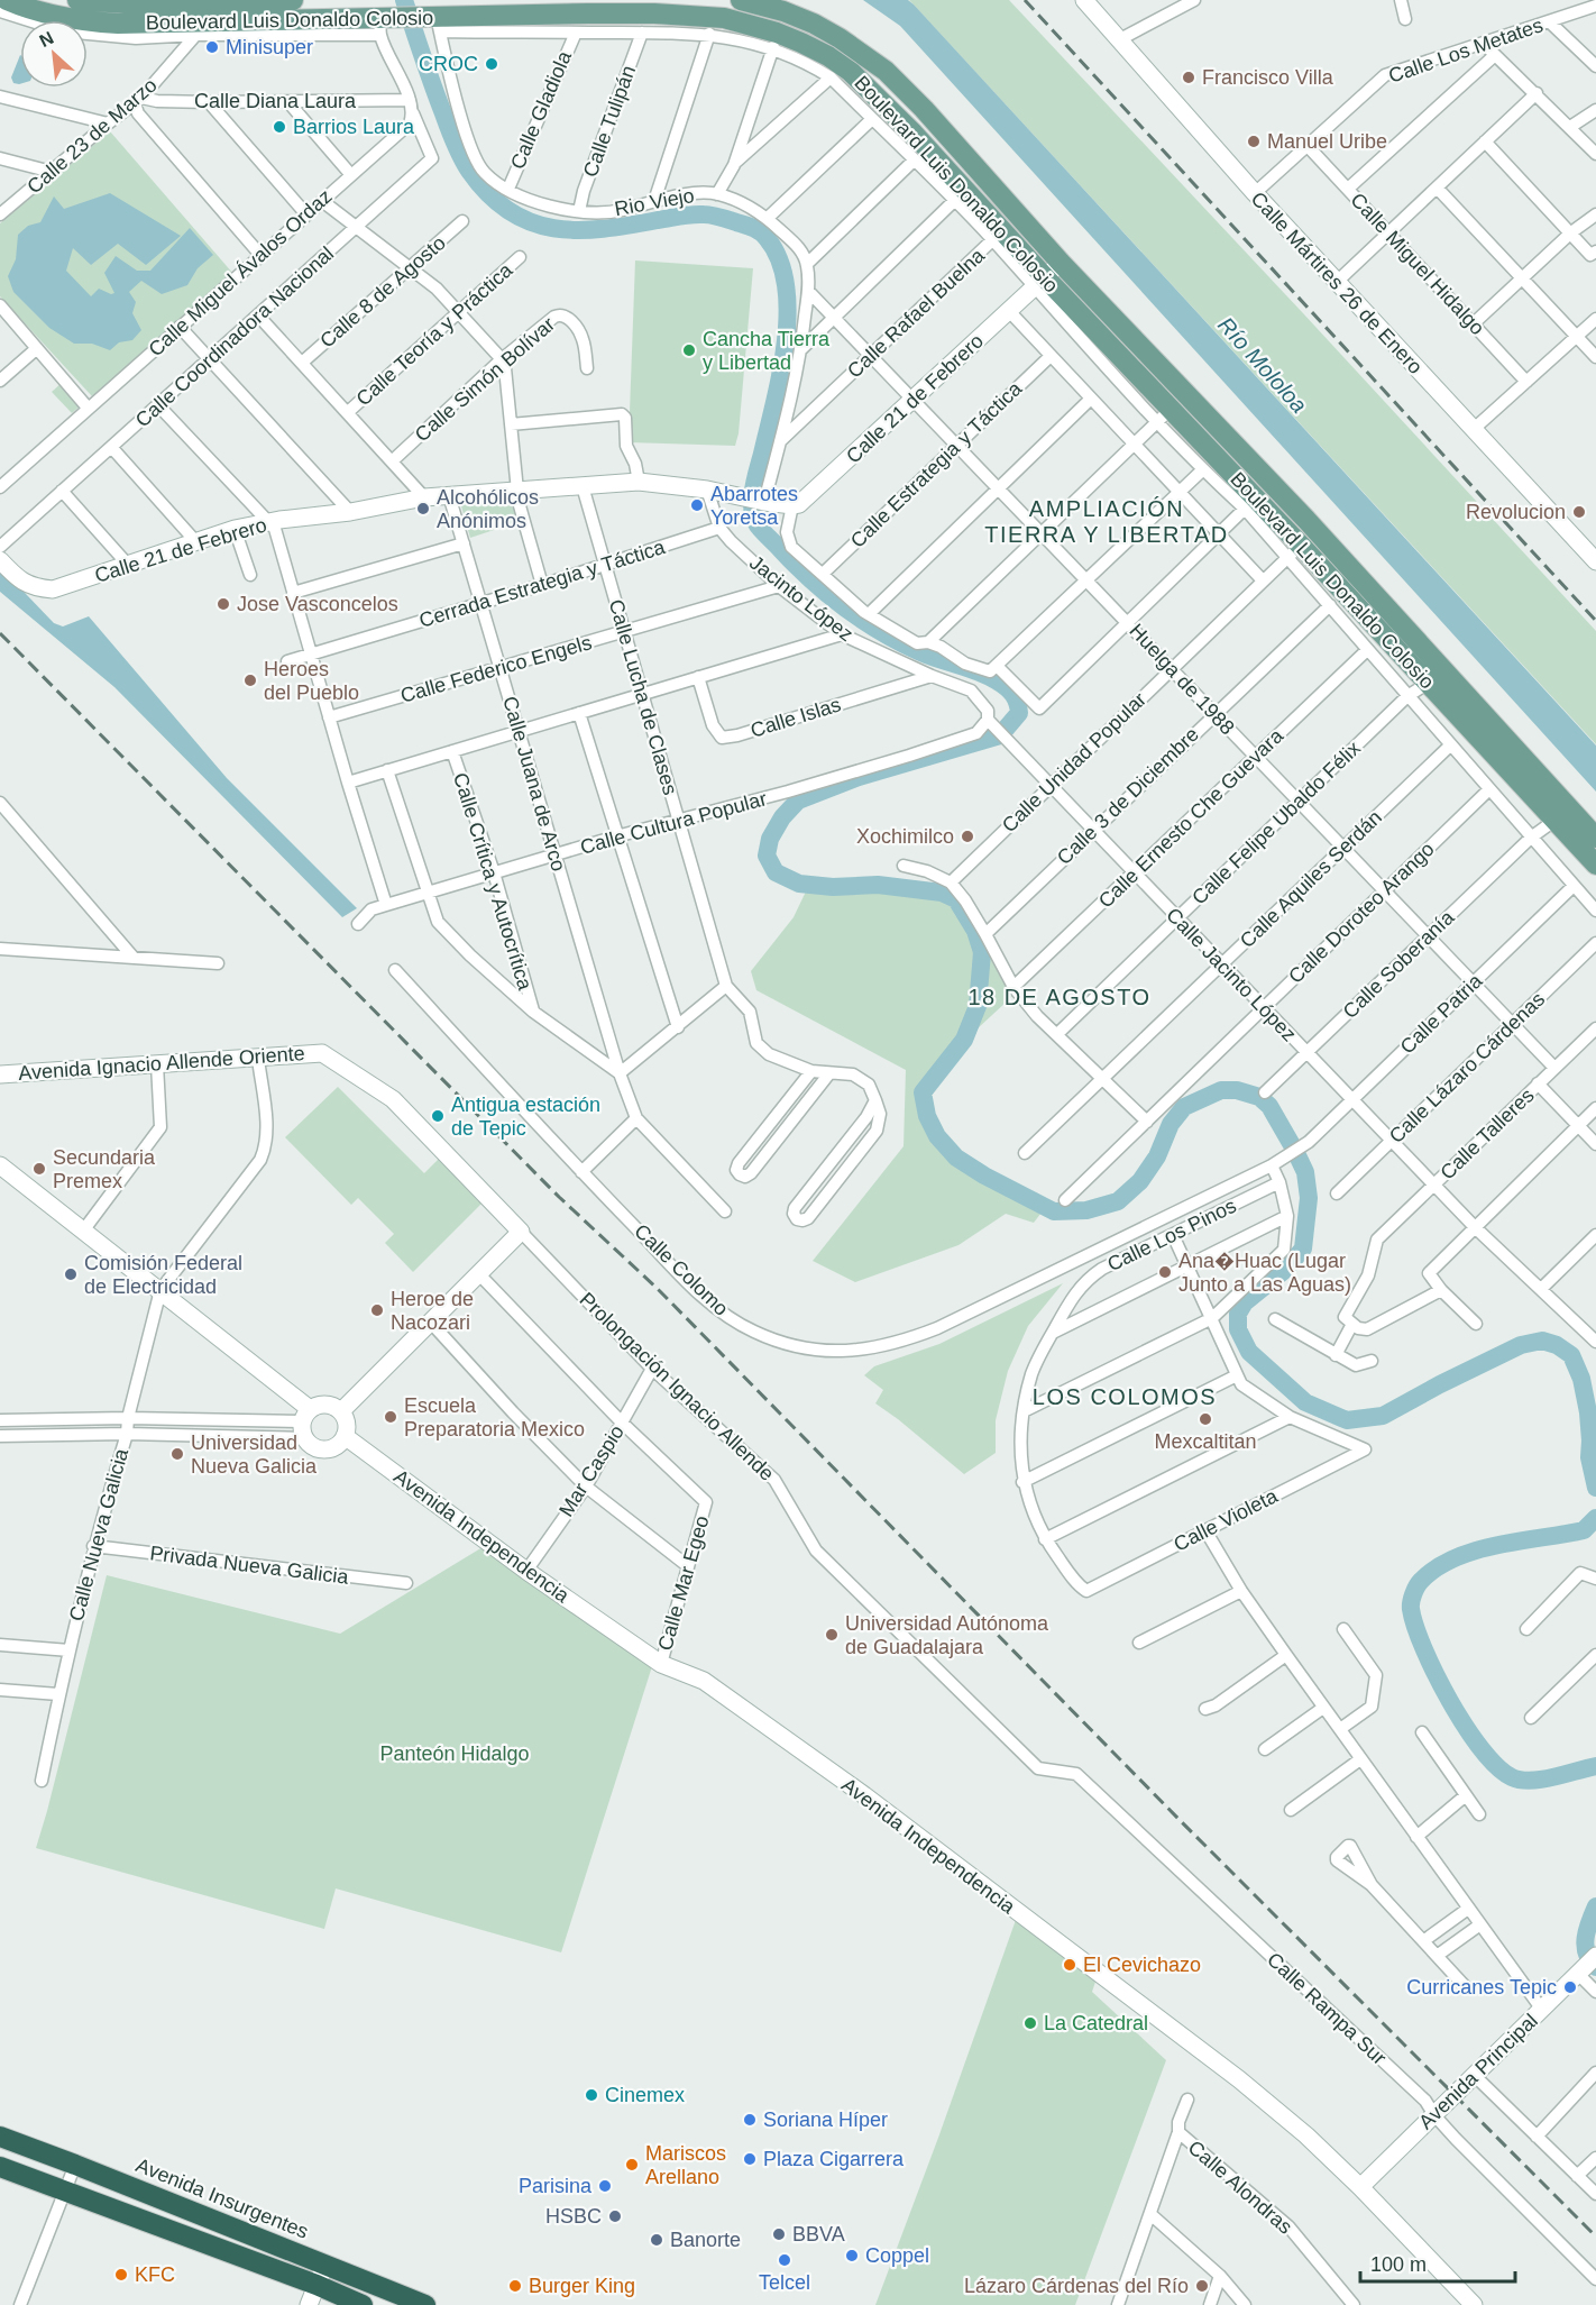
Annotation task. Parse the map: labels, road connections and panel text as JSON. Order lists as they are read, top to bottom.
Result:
{
  "streets": {
    "highway": ["Avenida Insurgentes"],
    "main road": [
      "Boulevard Luis Donaldo Colosio",
      "Calle Mártires 26 de Enero",
      "Calle 21 de Febrero",
      "Avenida Ignacio Allende Oriente",
      "Prolongación Ignacio Allende",
      "Avenida Independencia",
      "Avenida Principal"
    ],
    "street": [
      "Calle Los Metates",
      "Calle Diana Laura",
      "Calle Gladiola",
      "Calle Tulipán",
      "Calle 23 de Marzo",
      "Rio Viejo",
      "Calle Miguel Hidalgo",
      "Calle Miguel Ávalos Ordaz",
      "Calle 8 de Agosto",
      "Calle Rafael Buelna",
      "Calle Teoría y Práctica",
      "Calle Coordinadora Nacional",
      "Calle Simón Bolívar",
      "Calle Estrategia y Táctica",
      "Cerrada Estrategia y Táctica",
      "Jacinto López",
      "Calle Federico Engels",
      "Huelga de 1988",
      "Calle Lucha de Clases",
      "Calle Islas",
      "Calle Unidad Popular",
      "Calle Juana de Arco",
      "Calle 3 de Diciembre",
      "Calle Ernesto Che Guevara",
      "Calle Cultura Popular",
      "Calle Felipe Ubaldo Félix",
      "Calle Aquiles Serdán",
      "Calle Crítica y Autocrítica",
      "Calle Doroteo Arango",
      "Calle Soberanía",
      "Calle Jacinto López",
      "Calle Patria",
      "Calle Lázaro Cárdenas",
      "Calle Talleres",
      "Calle Los Pinos",
      "Calle Colomo",
      "Mar Caspio",
      "Calle Violeta",
      "Calle Nueva Galicia",
      "Privada Nueva Galicia",
      "Calle Mar Egeo",
      "Calle Rampa Sur",
      "Calle Alondras"
    ]
  },
  "crossings": [
    ["Boulevard Luis Donaldo Colosio", "Calle Gladiola"],
    ["Boulevard Luis Donaldo Colosio", "Calle Tulipán"],
    ["Boulevard Luis Donaldo Colosio", "Calle 23 de Marzo"],
    ["Boulevard Luis Donaldo Colosio", "Rio Viejo"],
    ["Boulevard Luis Donaldo Colosio", "Calle Rafael Buelna"],
    ["Boulevard Luis Donaldo Colosio", "Calle 21 de Febrero"],
    ["Boulevard Luis Donaldo Colosio", "Calle Unidad Popular"],
    ["Boulevard Luis Donaldo Colosio", "Calle 3 de Diciembre"],
    ["Boulevard Luis Donaldo Colosio", "Calle Ernesto Che Guevara"],
    ["Boulevard Luis Donaldo Colosio", "Calle Felipe Ubaldo Félix"],
    ["Boulevard Luis Donaldo Colosio", "Calle Aquiles Serdán"],
    ["Boulevard Luis Donaldo Colosio", "Calle Doroteo Arango"],
    ["Boulevard Luis Donaldo Colosio", "Calle Soberanía"],
    ["Boulevard Luis Donaldo Colosio", "Calle Patria"],
    ["Calle Los Metates", "Calle Miguel Hidalgo"],
    ["Calle Los Metates", "Calle Mártires 26 de Enero"],
    ["Calle Diana Laura", "Calle 23 de Marzo"],
    ["Calle Gladiola", "Rio Viejo"],
    ["Calle Tulipán", "Rio Viejo"],
    ["Calle Miguel Ávalos Ordaz", "Calle Coordinadora Nacional"],
    ["Calle Rafael Buelna", "Huelga de 1988"],
    ["Calle 21 de Febrero", "Jacinto López"],
    ["Calle 21 de Febrero", "Huelga de 1988"],
    ["Calle 21 de Febrero", "Calle Lucha de Clases"],
    ["Calle 21 de Febrero", "Calle Juana de Arco"],
    ["Calle Estrategia y Táctica", "Huelga de 1988"],
    ["Cerrada Estrategia y Táctica", "Jacinto López"],
    ["Cerrada Estrategia y Táctica", "Calle Lucha de Clases"],
    ["Cerrada Estrategia y Táctica", "Calle Juana de Arco"],
    ["Jacinto López", "Calle Federico Engels"],
    ["Jacinto López", "Calle Islas"],
    ["Jacinto López", "Calle Cultura Popular"],
    ["Jacinto López", "Calle Jacinto López"],
    ["Calle Federico Engels", "Calle Lucha de Clases"],
    ["Calle Federico Engels", "Calle Juana de Arco"],
    ["Huelga de 1988", "Calle Unidad Popular"],
    ["Huelga de 1988", "Calle 3 de Diciembre"],
    ["Huelga de 1988", "Calle Ernesto Che Guevara"],
    ["Huelga de 1988", "Calle Felipe Ubaldo Félix"],
    ["Huelga de 1988", "Calle Aquiles Serdán"],
    ["Huelga de 1988", "Calle Doroteo Arango"],
    ["Huelga de 1988", "Calle Soberanía"],
    ["Huelga de 1988", "Calle Patria"],
    ["Huelga de 1988", "Calle Lázaro Cárdenas"],
    ["Huelga de 1988", "Calle Talleres"],
    ["Calle Lucha de Clases", "Calle Cultura Popular"],
    ["Calle Unidad Popular", "Calle Jacinto López"],
    ["Calle Juana de Arco", "Calle Cultura Popular"],
    ["Calle 3 de Diciembre", "Calle Jacinto López"],
    ["Calle Ernesto Che Guevara", "Calle Jacinto López"],
    ["Calle Cultura Popular", "Calle Crítica y Autocrítica"],
    ["Calle Cultura Popular", "Calle Jacinto López"],
    ["Calle Felipe Ubaldo Félix", "Calle Jacinto López"],
    ["Calle Aquiles Serdán", "Calle Jacinto López"],
    ["Calle Doroteo Arango", "Calle Jacinto López"],
    ["Calle Soberanía", "Calle Jacinto López"],
    ["Calle Jacinto López", "Calle Patria"],
    ["Calle Jacinto López", "Calle Lázaro Cárdenas"],
    ["Calle Jacinto López", "Calle Talleres"],
    ["Calle Patria", "Calle Colomo"],
    ["Avenida Ignacio Allende Oriente", "Prolongación Ignacio Allende"],
    ["Calle Los Pinos", "Calle Violeta"],
    ["Prolongación Ignacio Allende", "Mar Caspio"],
    ["Prolongación Ignacio Allende", "Calle Rampa Sur"],
    ["Mar Caspio", "Avenida Independencia"],
    ["Mar Caspio", "Calle Mar Egeo"],
    ["Calle Nueva Galicia", "Privada Nueva Galicia"],
    ["Avenida Independencia", "Calle Mar Egeo"],
    ["Avenida Independencia", "Avenida Principal"],
    ["Calle Rampa Sur", "Avenida Principal"]
  ],
  "districts": ["AMPLIACIÓN TIERRA Y LIBERTAD", "18 DE AGOSTO", "LOS COLOMOS"],
  "water": ["Río Mololoa"],
  "parks": ["Panteón Hidalgo"],
  "places": [
    "Minisuper",
    "CROC",
    "Francisco Villa",
    "Barrios Laura",
    "Manuel Uribe",
    "Cancha Tierra y Libertad",
    "Abarrotes Yoretsa",
    "Alcohólicos Anónimos",
    "Revolucion",
    "Jose Vasconcelos",
    "Heroes del Pueblo",
    "Xochimilco",
    "Antigua estación de Tepic",
    "Secundaria Premex",
    "Ana�Huac (Lugar Junto a Las Aguas)",
    "Comisión Federal de Electricidad",
    "Heroe de Nacozari",
    "Escuela Preparatoria Mexico",
    "Mexcaltitan",
    "Universidad Nueva Galicia",
    "Universidad Autónoma de Guadalajara",
    "El Cevichazo",
    "Curricanes Tepic",
    "La Catedral",
    "Cinemex",
    "Soriana Híper",
    "Plaza Cigarrera",
    "Mariscos Arellano",
    "Parisina",
    "HSBC",
    "BBVA",
    "Banorte",
    "Coppel",
    "Telcel",
    "KFC",
    "Burger King",
    "Lázaro Cárdenas del Río"
  ],
  "scale_bar": "100 m",
  "north": "top left"
}
